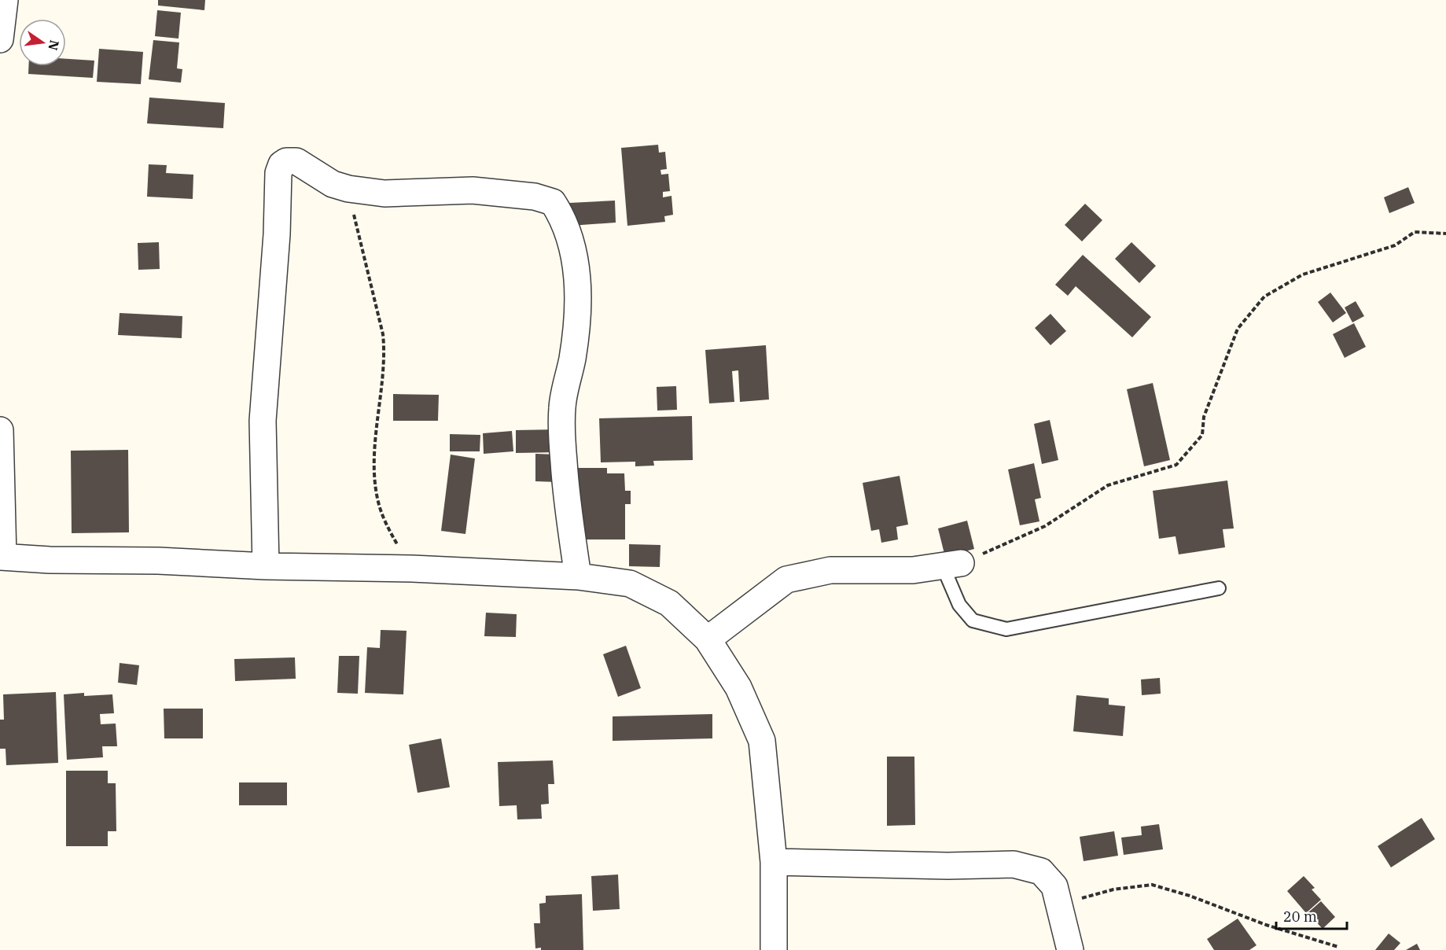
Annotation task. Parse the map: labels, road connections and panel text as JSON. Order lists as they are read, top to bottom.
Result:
{
  "scale_bar": "20 m",
  "north": "right"
}
